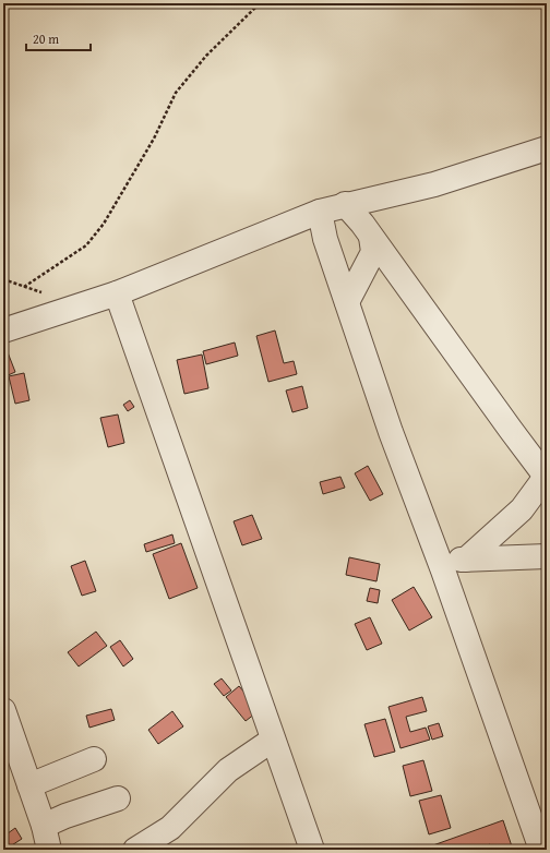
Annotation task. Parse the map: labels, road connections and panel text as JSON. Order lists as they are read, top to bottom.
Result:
{
  "scale_bar": "20 m"
}
